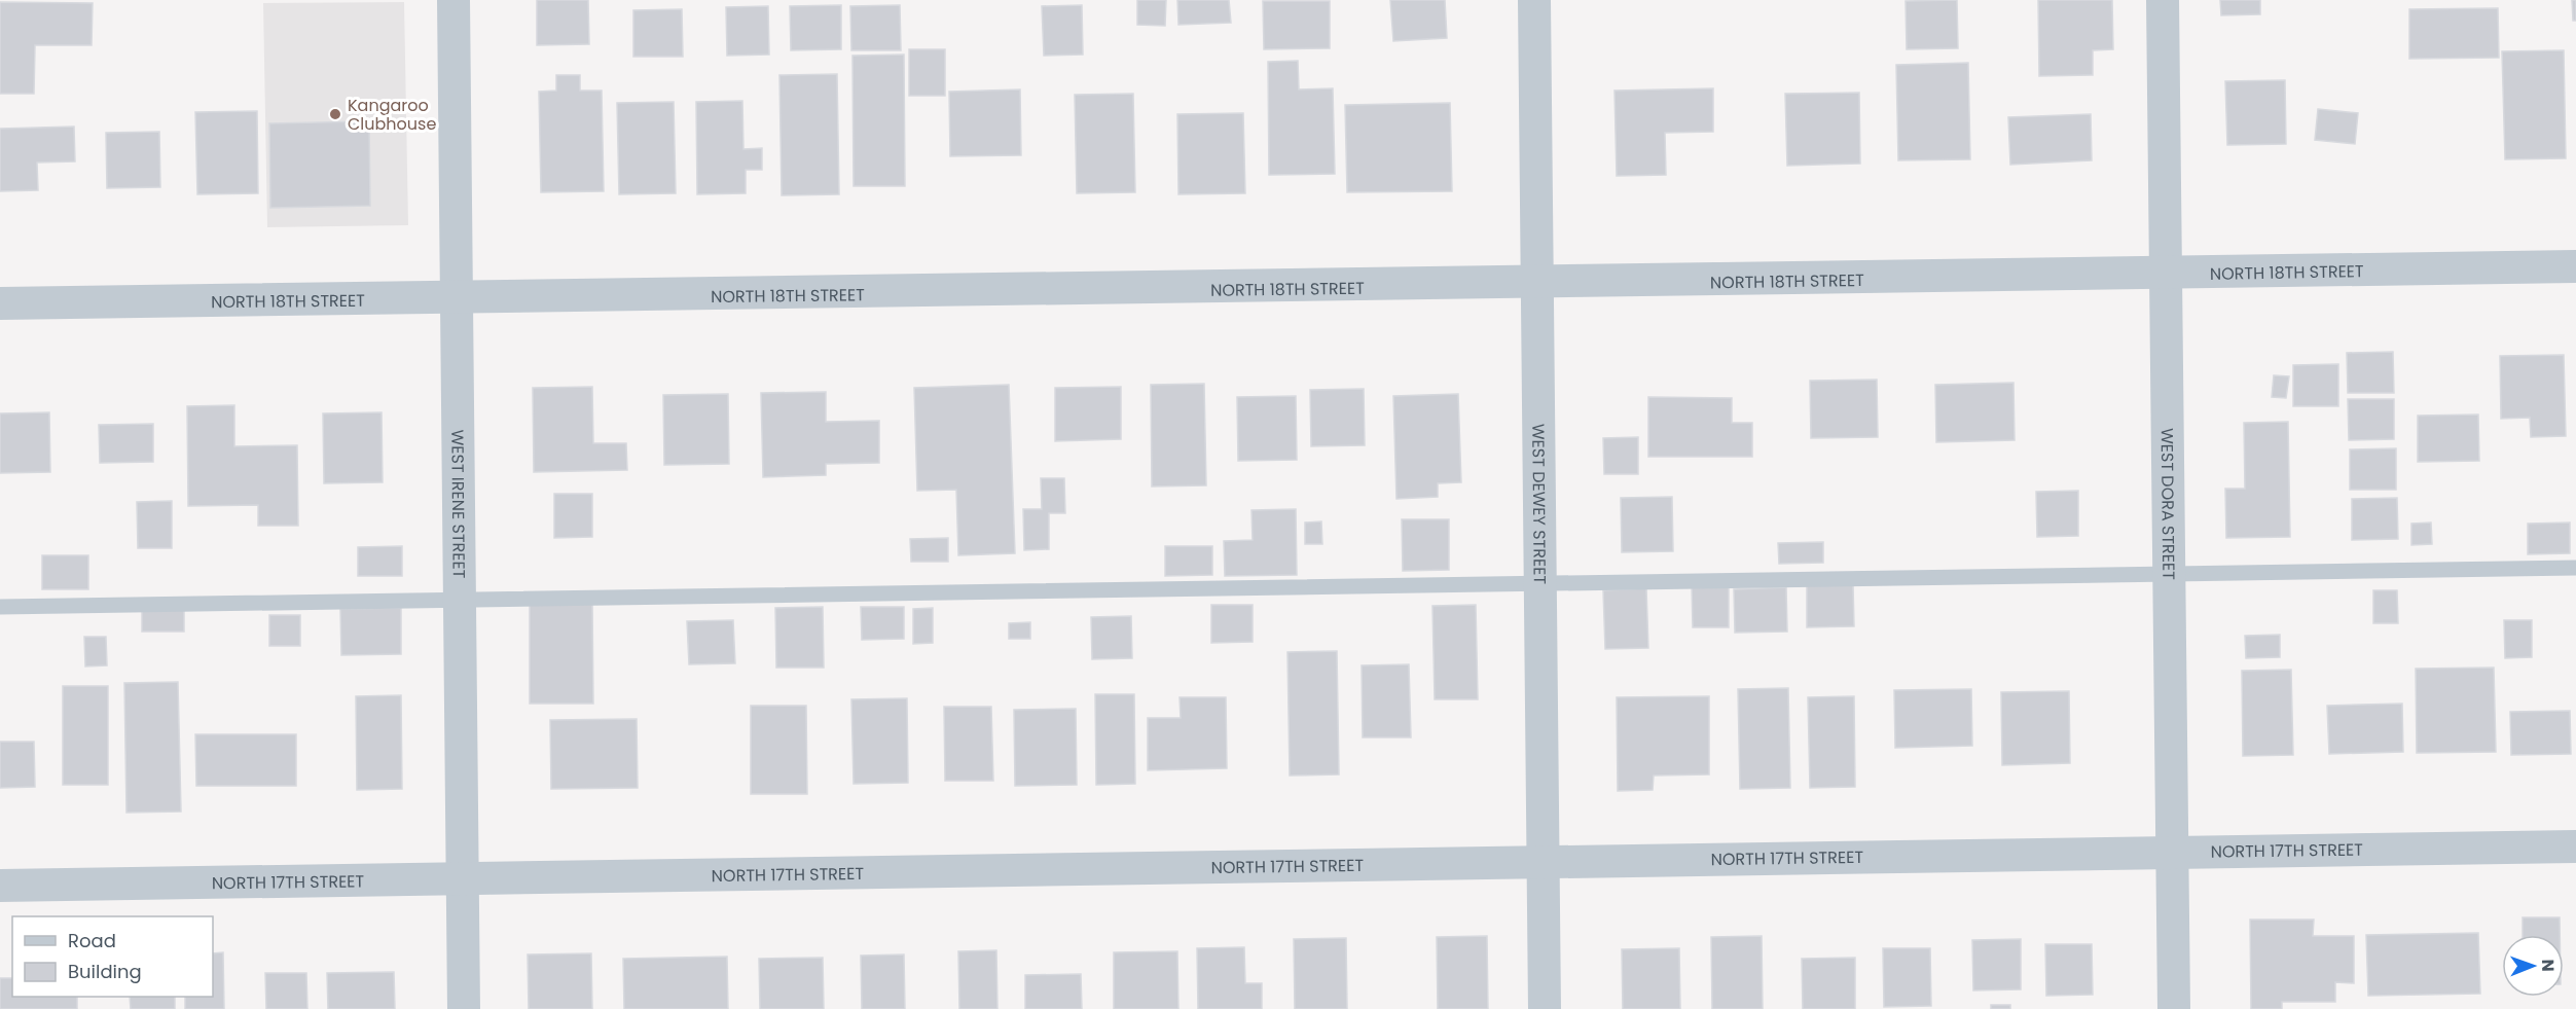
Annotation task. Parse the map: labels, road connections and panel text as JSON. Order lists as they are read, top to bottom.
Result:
{
  "streets": {
    "street": [
      "NORTH 18TH STREET",
      "WEST DORA STREET",
      "WEST IRENE STREET",
      "WEST DEWEY STREET",
      "NORTH 17TH STREET"
    ]
  },
  "crossings": [
    ["NORTH 18TH STREET", "WEST DORA STREET"],
    ["NORTH 18TH STREET", "WEST IRENE STREET"],
    ["NORTH 18TH STREET", "WEST DEWEY STREET"],
    ["WEST DORA STREET", "NORTH 17TH STREET"],
    ["WEST IRENE STREET", "NORTH 17TH STREET"],
    ["WEST DEWEY STREET", "NORTH 17TH STREET"]
  ],
  "places": ["Kangaroo Clubhouse"],
  "legend": ["Road", "Building"],
  "north": "right"
}
